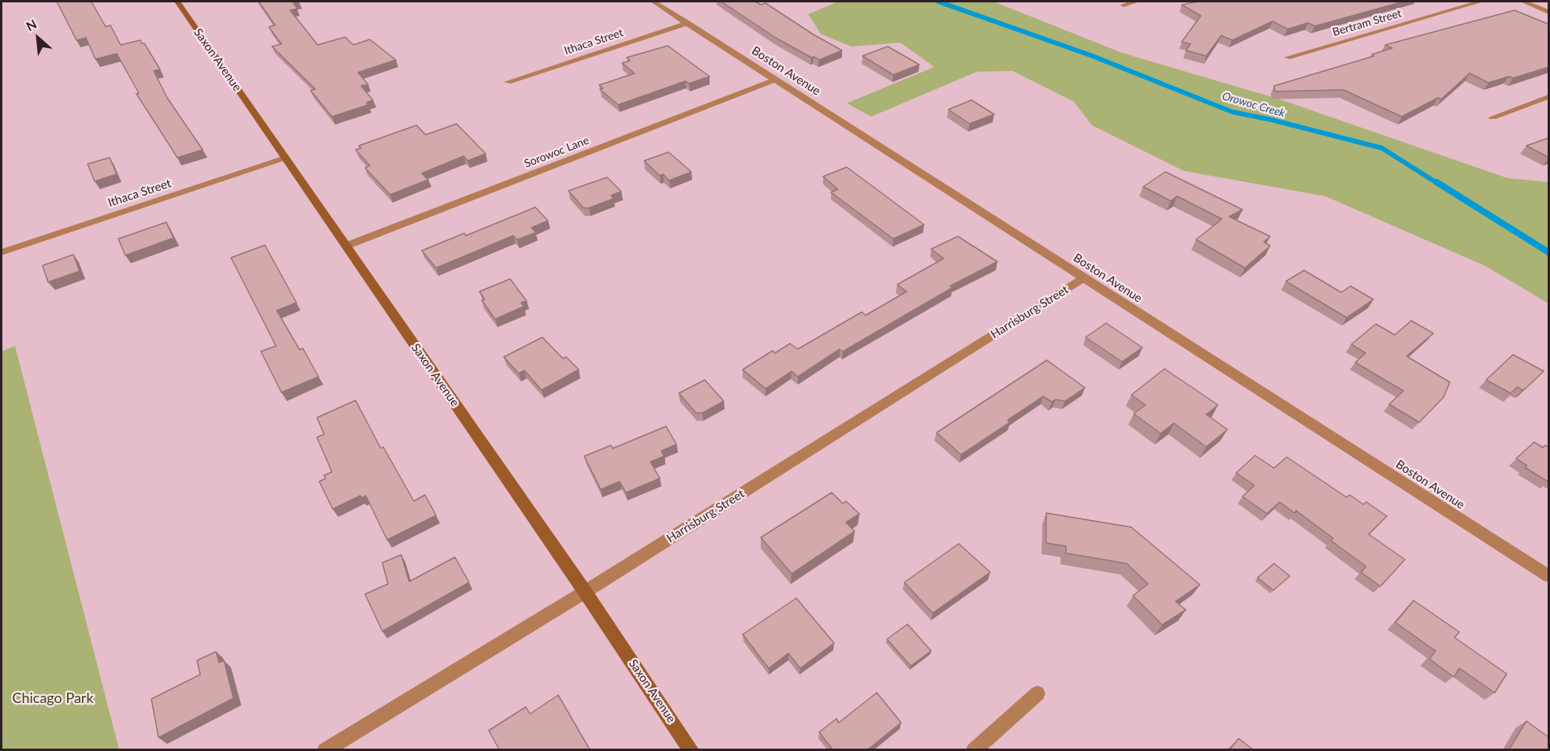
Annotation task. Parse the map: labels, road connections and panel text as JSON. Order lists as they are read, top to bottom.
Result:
{
  "streets": {
    "street": [
      "Bertram Street",
      "Ithaca Street",
      "Saxon Avenue",
      "Boston Avenue",
      "Sorowoc Lane",
      "Harrisburg Street"
    ]
  },
  "crossings": [
    ["Ithaca Street", "Saxon Avenue"],
    ["Ithaca Street", "Boston Avenue"],
    ["Saxon Avenue", "Sorowoc Lane"],
    ["Saxon Avenue", "Harrisburg Street"],
    ["Boston Avenue", "Sorowoc Lane"],
    ["Boston Avenue", "Harrisburg Street"]
  ],
  "water": ["Orowoc Creek"],
  "parks": ["Chicago Park"],
  "north": "top left"
}
